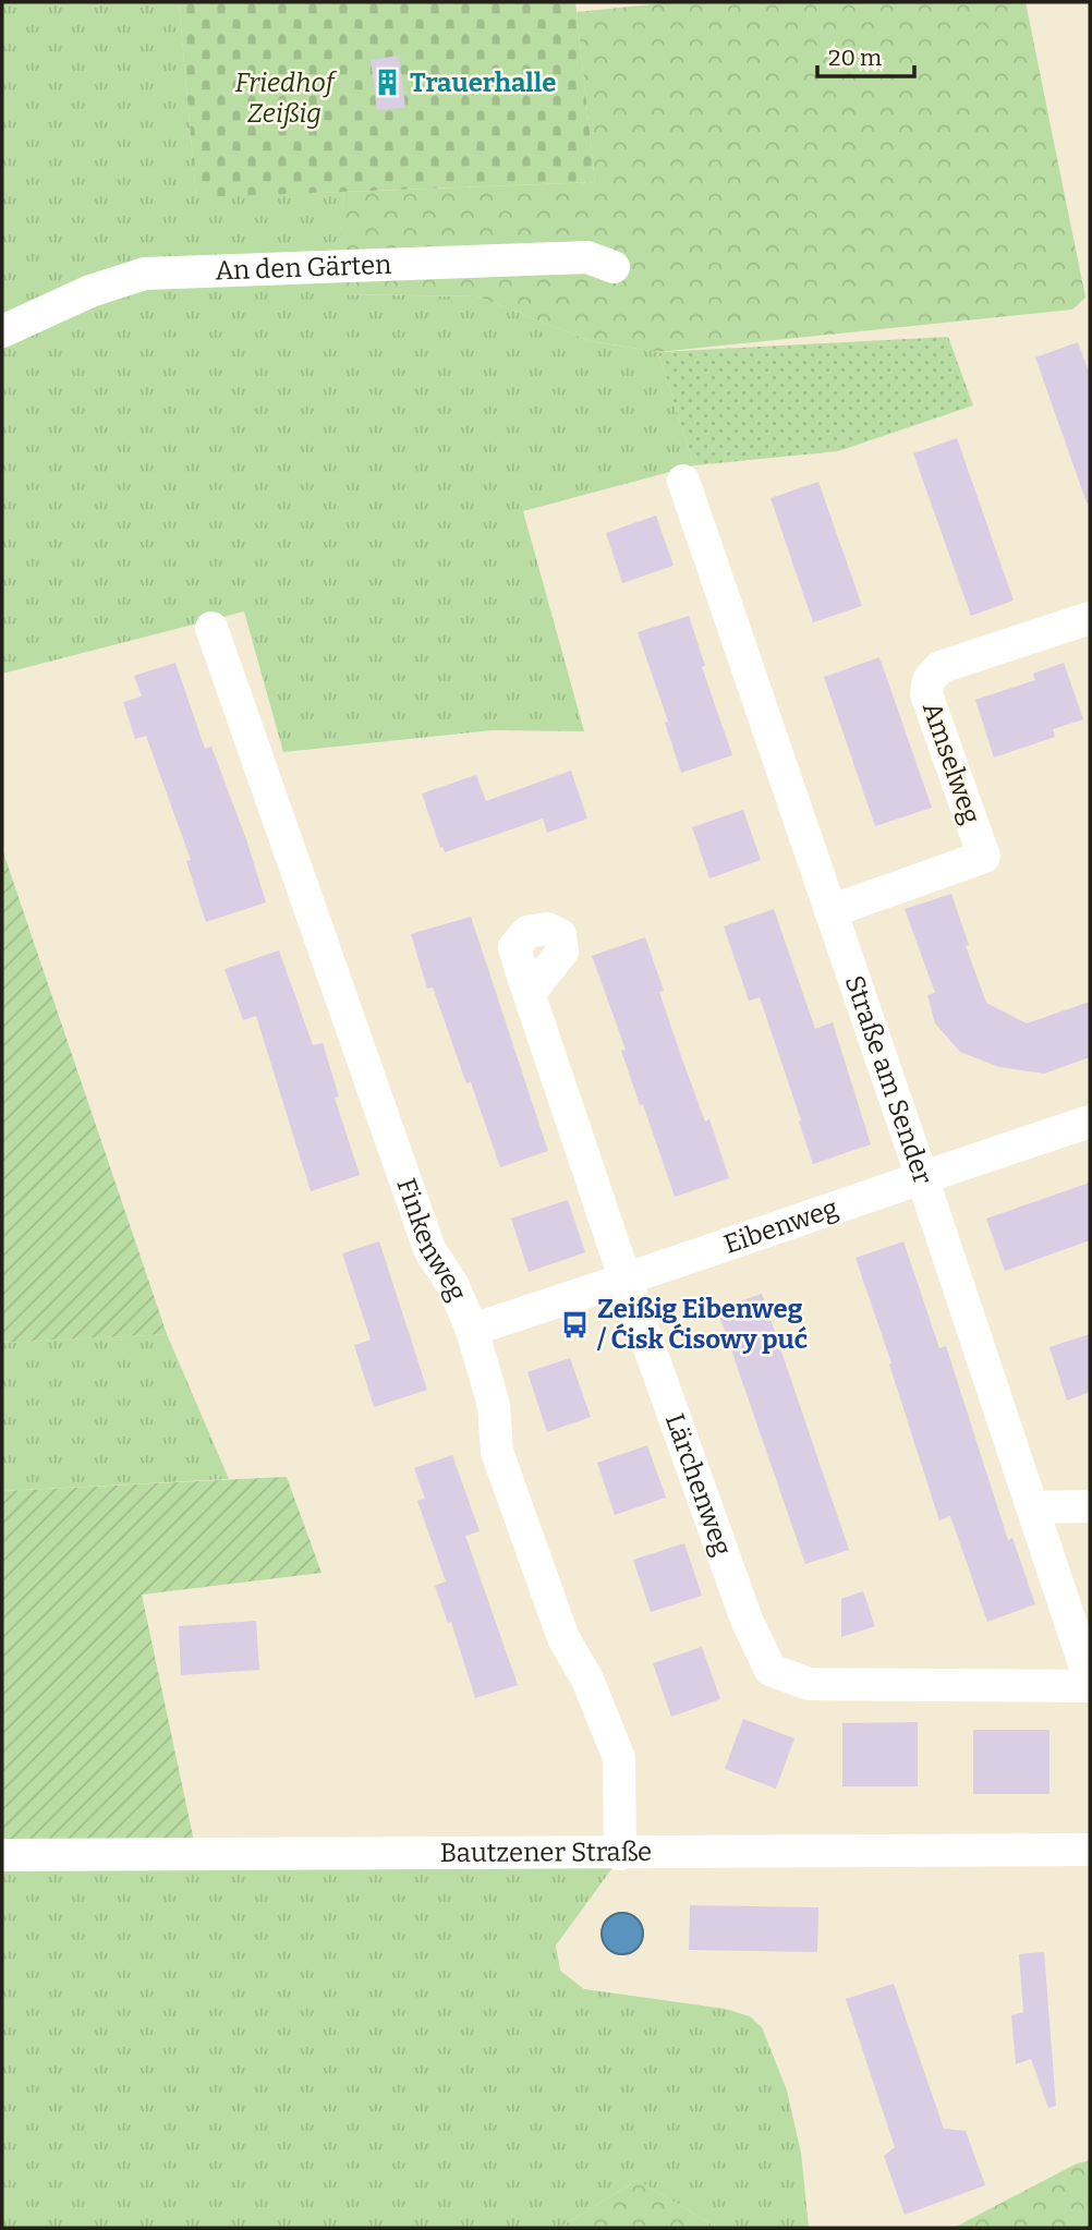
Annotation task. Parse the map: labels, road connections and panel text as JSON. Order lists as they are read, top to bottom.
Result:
{
  "streets": {
    "street": [
      "An den Gärten",
      "Amselweg",
      "Straße am Sender",
      "Eibenweg",
      "Finkenweg",
      "Lärchenweg",
      "Bautzener Straße"
    ]
  },
  "crossings": [
    ["Amselweg", "Straße am Sender"],
    ["Straße am Sender", "Eibenweg"],
    ["Straße am Sender", "Lärchenweg"],
    ["Eibenweg", "Finkenweg"],
    ["Eibenweg", "Lärchenweg"],
    ["Finkenweg", "Bautzener Straße"]
  ],
  "parks": ["Friedhof Zeißig"],
  "places": {
    "building": ["Trauerhalle"],
    "bus stop": ["Zeißig Eibenweg / Ćisk Ćisowy puć"]
  },
  "scale_bar": "20 m"
}
